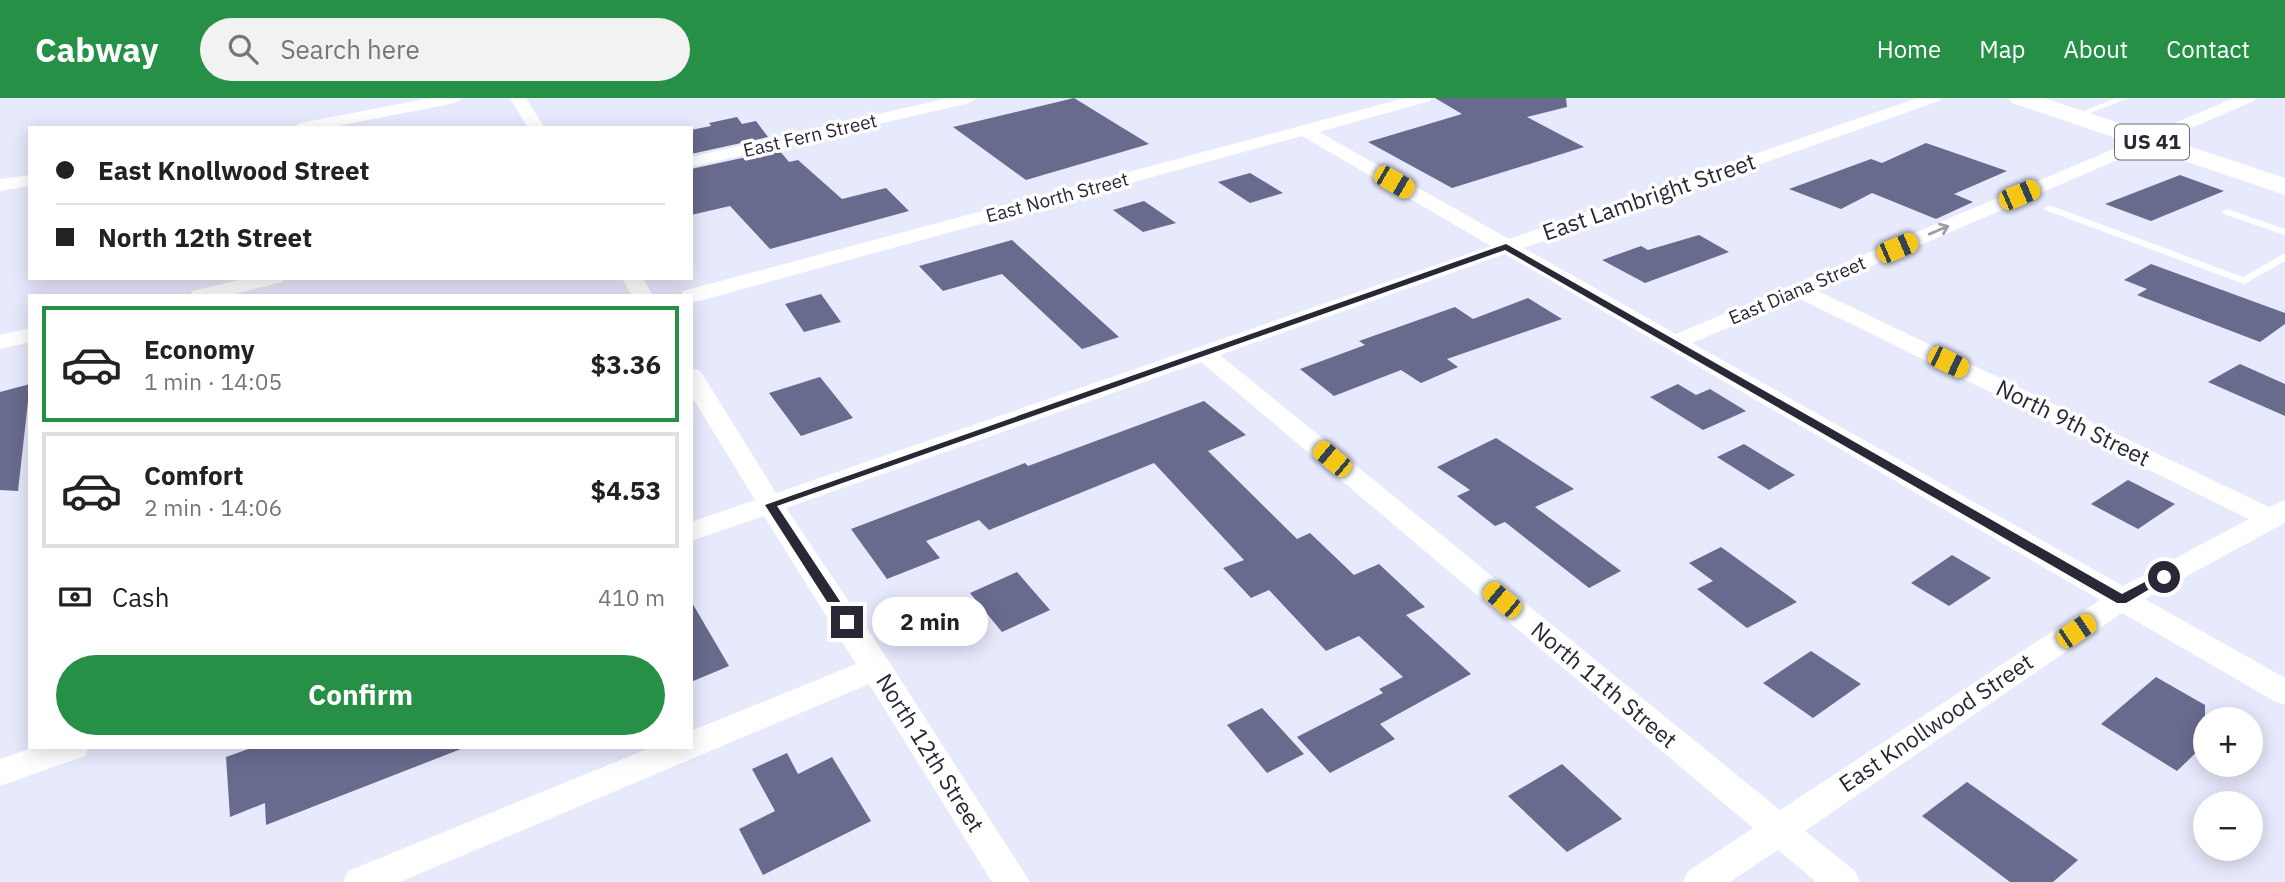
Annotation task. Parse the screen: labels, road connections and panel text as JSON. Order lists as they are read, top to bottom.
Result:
{
  "streets": {
    "main road": ["US 41"],
    "street": [
      "East Fern Street",
      "East North Street",
      "East Lambright Street",
      "East Diana Street",
      "North 9th Street",
      "North 11th Street",
      "East Knollwood Street",
      "North 12th Street"
    ]
  },
  "crossings": [
    ["US 41", "East Diana Street"],
    ["East Lambright Street", "North 11th Street"],
    ["East Lambright Street", "North 12th Street"],
    ["East Diana Street", "North 9th Street"],
    ["North 9th Street", "East Knollwood Street"],
    ["North 11th Street", "East Knollwood Street"]
  ],
  "one_way": ["East Diana Street"],
  "page": {
    "header": "Cabway",
    "search": "Search here",
    "nav": [
      "Home",
      "Map",
      "About",
      "Contact"
    ],
    "banner": ["East Knollwood Street", "North 12th Street"],
    "list": [
      {
        "name": "Economy",
        "note": "1 min · 14:05",
        "value": "$3.36"
      },
      {
        "name": "Comfort",
        "note": "2 min · 14:06",
        "value": "$4.53"
      }
    ],
    "pay": ["Cash", "410 m"],
    "bubble": "2 min",
    "buttons": "Confirm",
    "map_buttons": ["+", "−"]
  }
}
